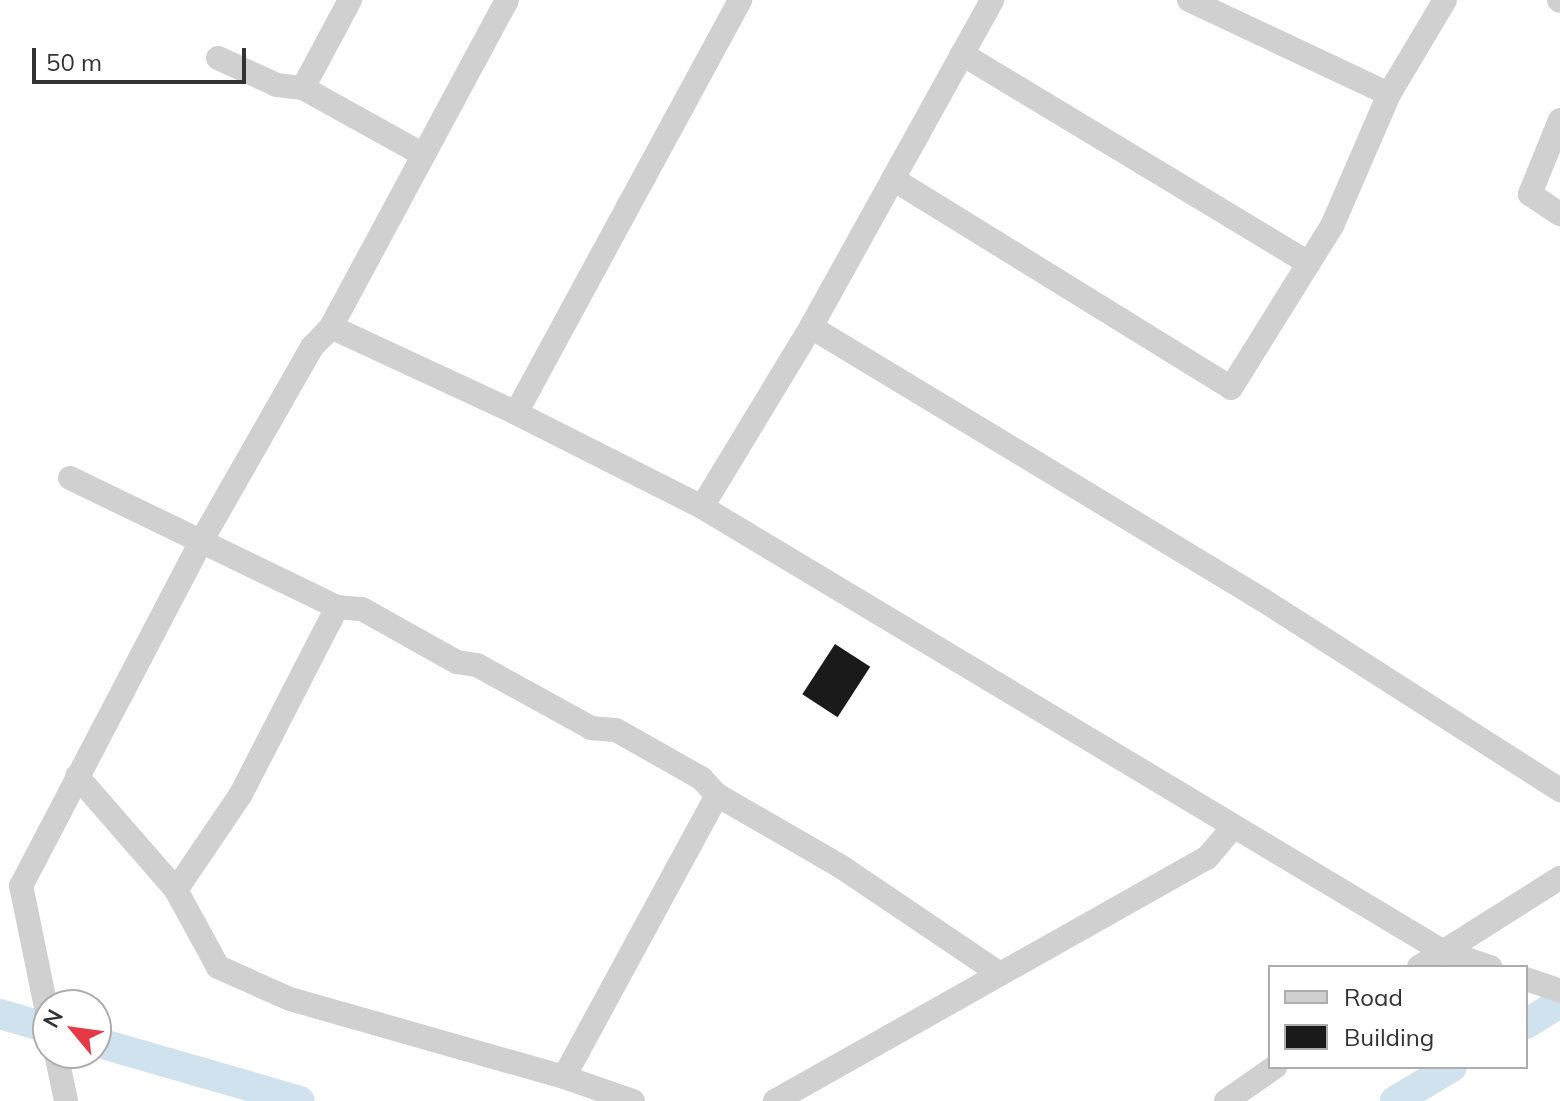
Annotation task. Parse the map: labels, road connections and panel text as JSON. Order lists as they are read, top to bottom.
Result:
{
  "legend": ["Road", "Building"],
  "scale_bar": "50 m",
  "north": "top left"
}
